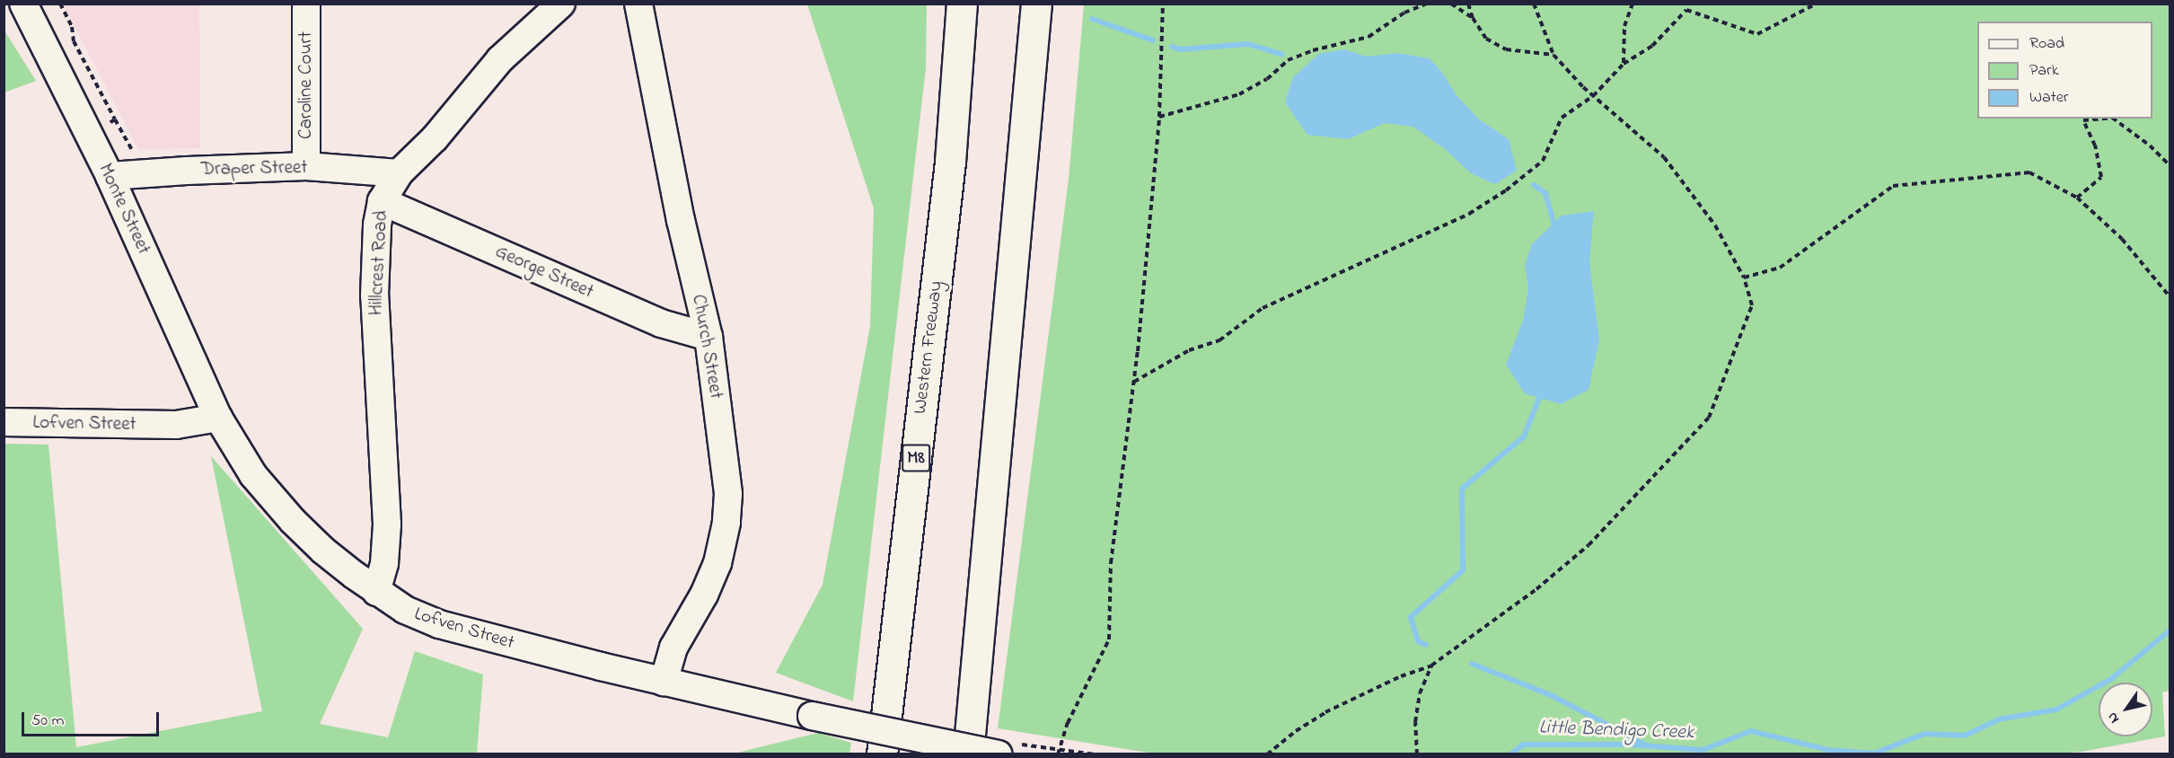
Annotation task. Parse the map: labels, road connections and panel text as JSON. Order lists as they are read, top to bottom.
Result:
{
  "streets": {
    "highway": ["Western Freeway", "M8"],
    "street": [
      "Caroline Court",
      "Draper Street",
      "Monte Street",
      "Hillcrest Road",
      "George Street",
      "Church Street",
      "Lofven Street"
    ]
  },
  "crossings": [
    ["Caroline Court", "Draper Street"],
    ["Draper Street", "Monte Street"],
    ["Draper Street", "Hillcrest Road"],
    ["Monte Street", "Lofven Street"],
    ["Hillcrest Road", "George Street"],
    ["Hillcrest Road", "Lofven Street"],
    ["George Street", "Church Street"],
    ["Church Street", "Lofven Street"]
  ],
  "water": ["Little Bendigo Creek"],
  "legend": ["Road", "Park", "Water"],
  "scale_bar": "50 m",
  "north": "bottom left"
}
